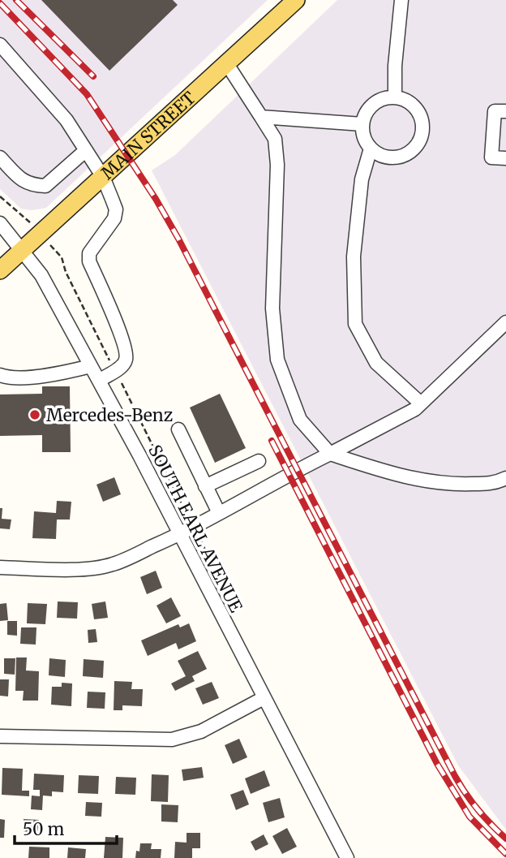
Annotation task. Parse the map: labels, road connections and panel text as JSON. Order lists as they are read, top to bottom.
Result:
{
  "streets": {
    "main road": ["MAIN STREET"],
    "street": ["SOUTH EARL AVENUE"]
  },
  "crossings": [
    ["MAIN STREET", "SOUTH EARL AVENUE"]
  ],
  "places": ["Mercedes-Benz"],
  "scale_bar": "50 m"
}
